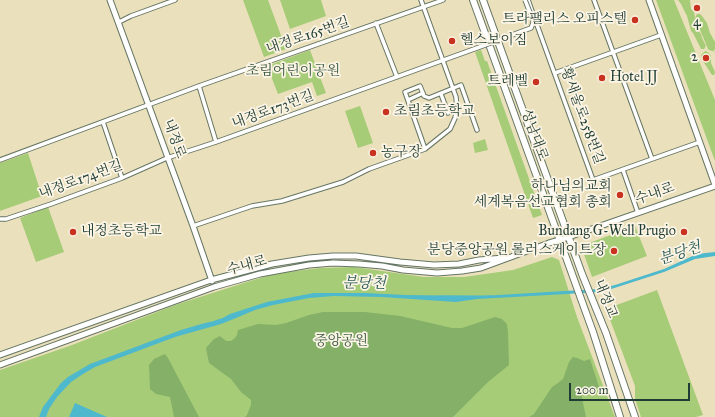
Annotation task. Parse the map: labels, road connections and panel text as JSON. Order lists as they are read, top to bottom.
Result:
{
  "streets": {
    "main road": [
      "성남대로",
      "내정로",
      "수내로",
      "내정교"
    ],
    "street": [
      "내정로165번길",
      "내정로173번길",
      "황새울로258번길",
      "내정로174번길"
    ]
  },
  "crossings": [
    ["내정로165번길", "내정로"],
    ["내정로173번길", "내정로"],
    ["내정로173번길", "내정로174번길"],
    ["성남대로", "수내로"],
    ["성남대로", "내정교"],
    ["내정로", "내정로174번길"],
    ["내정로", "수내로"]
  ],
  "water": ["분당천"],
  "parks": ["초림어린이공원", "중앙공원"],
  "places": [
    "4",
    "트라팰리스 오피스텔",
    "헬스보이짐",
    "2",
    "Hotel JJ",
    "트레벨",
    "초림초등학교",
    "농구장",
    "하나님의교회 세계복음선교협회 총회",
    "내정초등학교",
    "Bundang G-Well Prugio",
    "분당중앙공원 롤러스케이트장"
  ],
  "scale_bar": "200 m"
}
